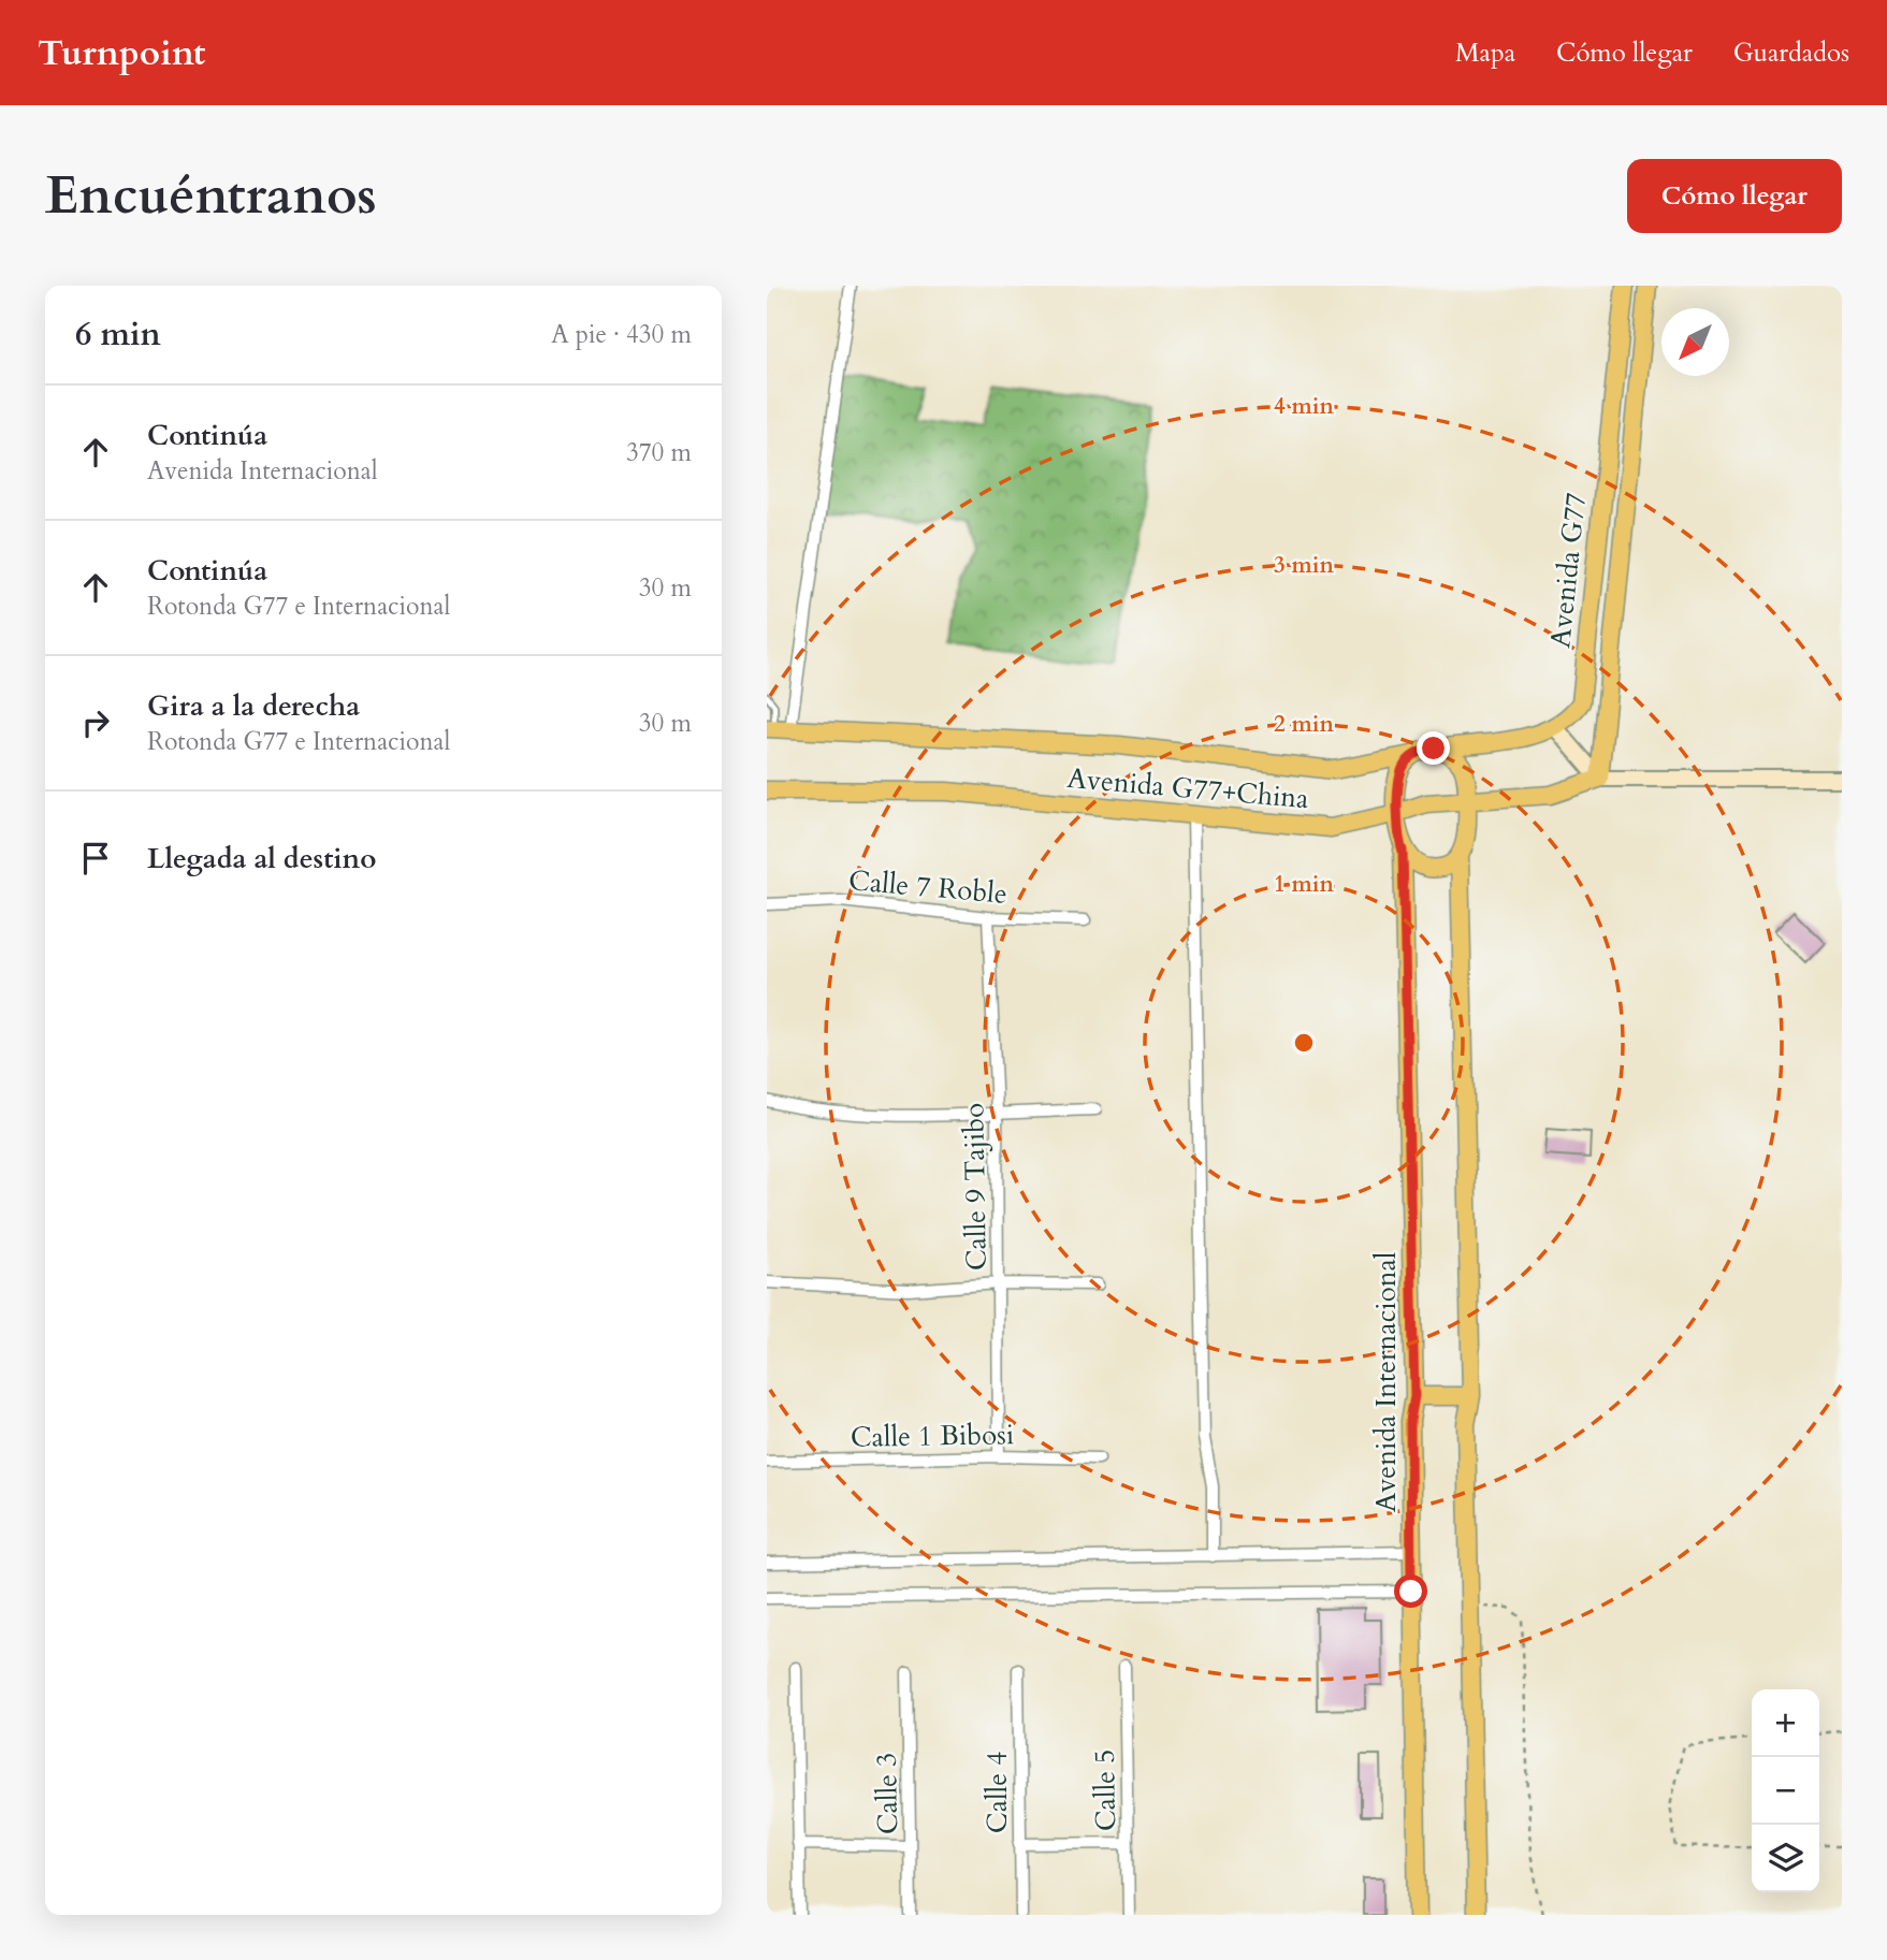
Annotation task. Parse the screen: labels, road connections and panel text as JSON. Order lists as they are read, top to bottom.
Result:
{
  "streets": {
    "main road": ["Avenida G77", "Avenida G77+China", "Avenida Internacional"],
    "street": [
      "Calle 7 Roble",
      "Calle 9 Tajibo",
      "Calle 1 Bibosi",
      "Calle 5",
      "Calle 4",
      "Calle 3"
    ]
  },
  "crossings": [
    ["Avenida G77", "Avenida G77+China"],
    ["Avenida G77+China", "Avenida Internacional"],
    ["Calle 7 Roble", "Calle 9 Tajibo"],
    ["Calle 9 Tajibo", "Calle 1 Bibosi"]
  ],
  "north": "bottom left",
  "page": {
    "header": "Turnpoint",
    "nav": ["Mapa", "Cómo llegar", "Guardados"],
    "buttons": "Cómo llegar",
    "title": "Encuéntranos",
    "heading": ["6 min", "A pie · 430 m"],
    "list": [
      ["Continúa", "Avenida Internacional", "370 m"],
      ["Continúa", "Rotonda G77 e Internacional", "30 m"],
      ["Gira a la derecha", "Rotonda G77 e Internacional", "30 m"],
      "Llegada al destino"
    ],
    "map_buttons": ["+", "−"]
  },
  "rings": [
    "4 min",
    "3 min",
    "2 min",
    "1 min"
  ]
}
